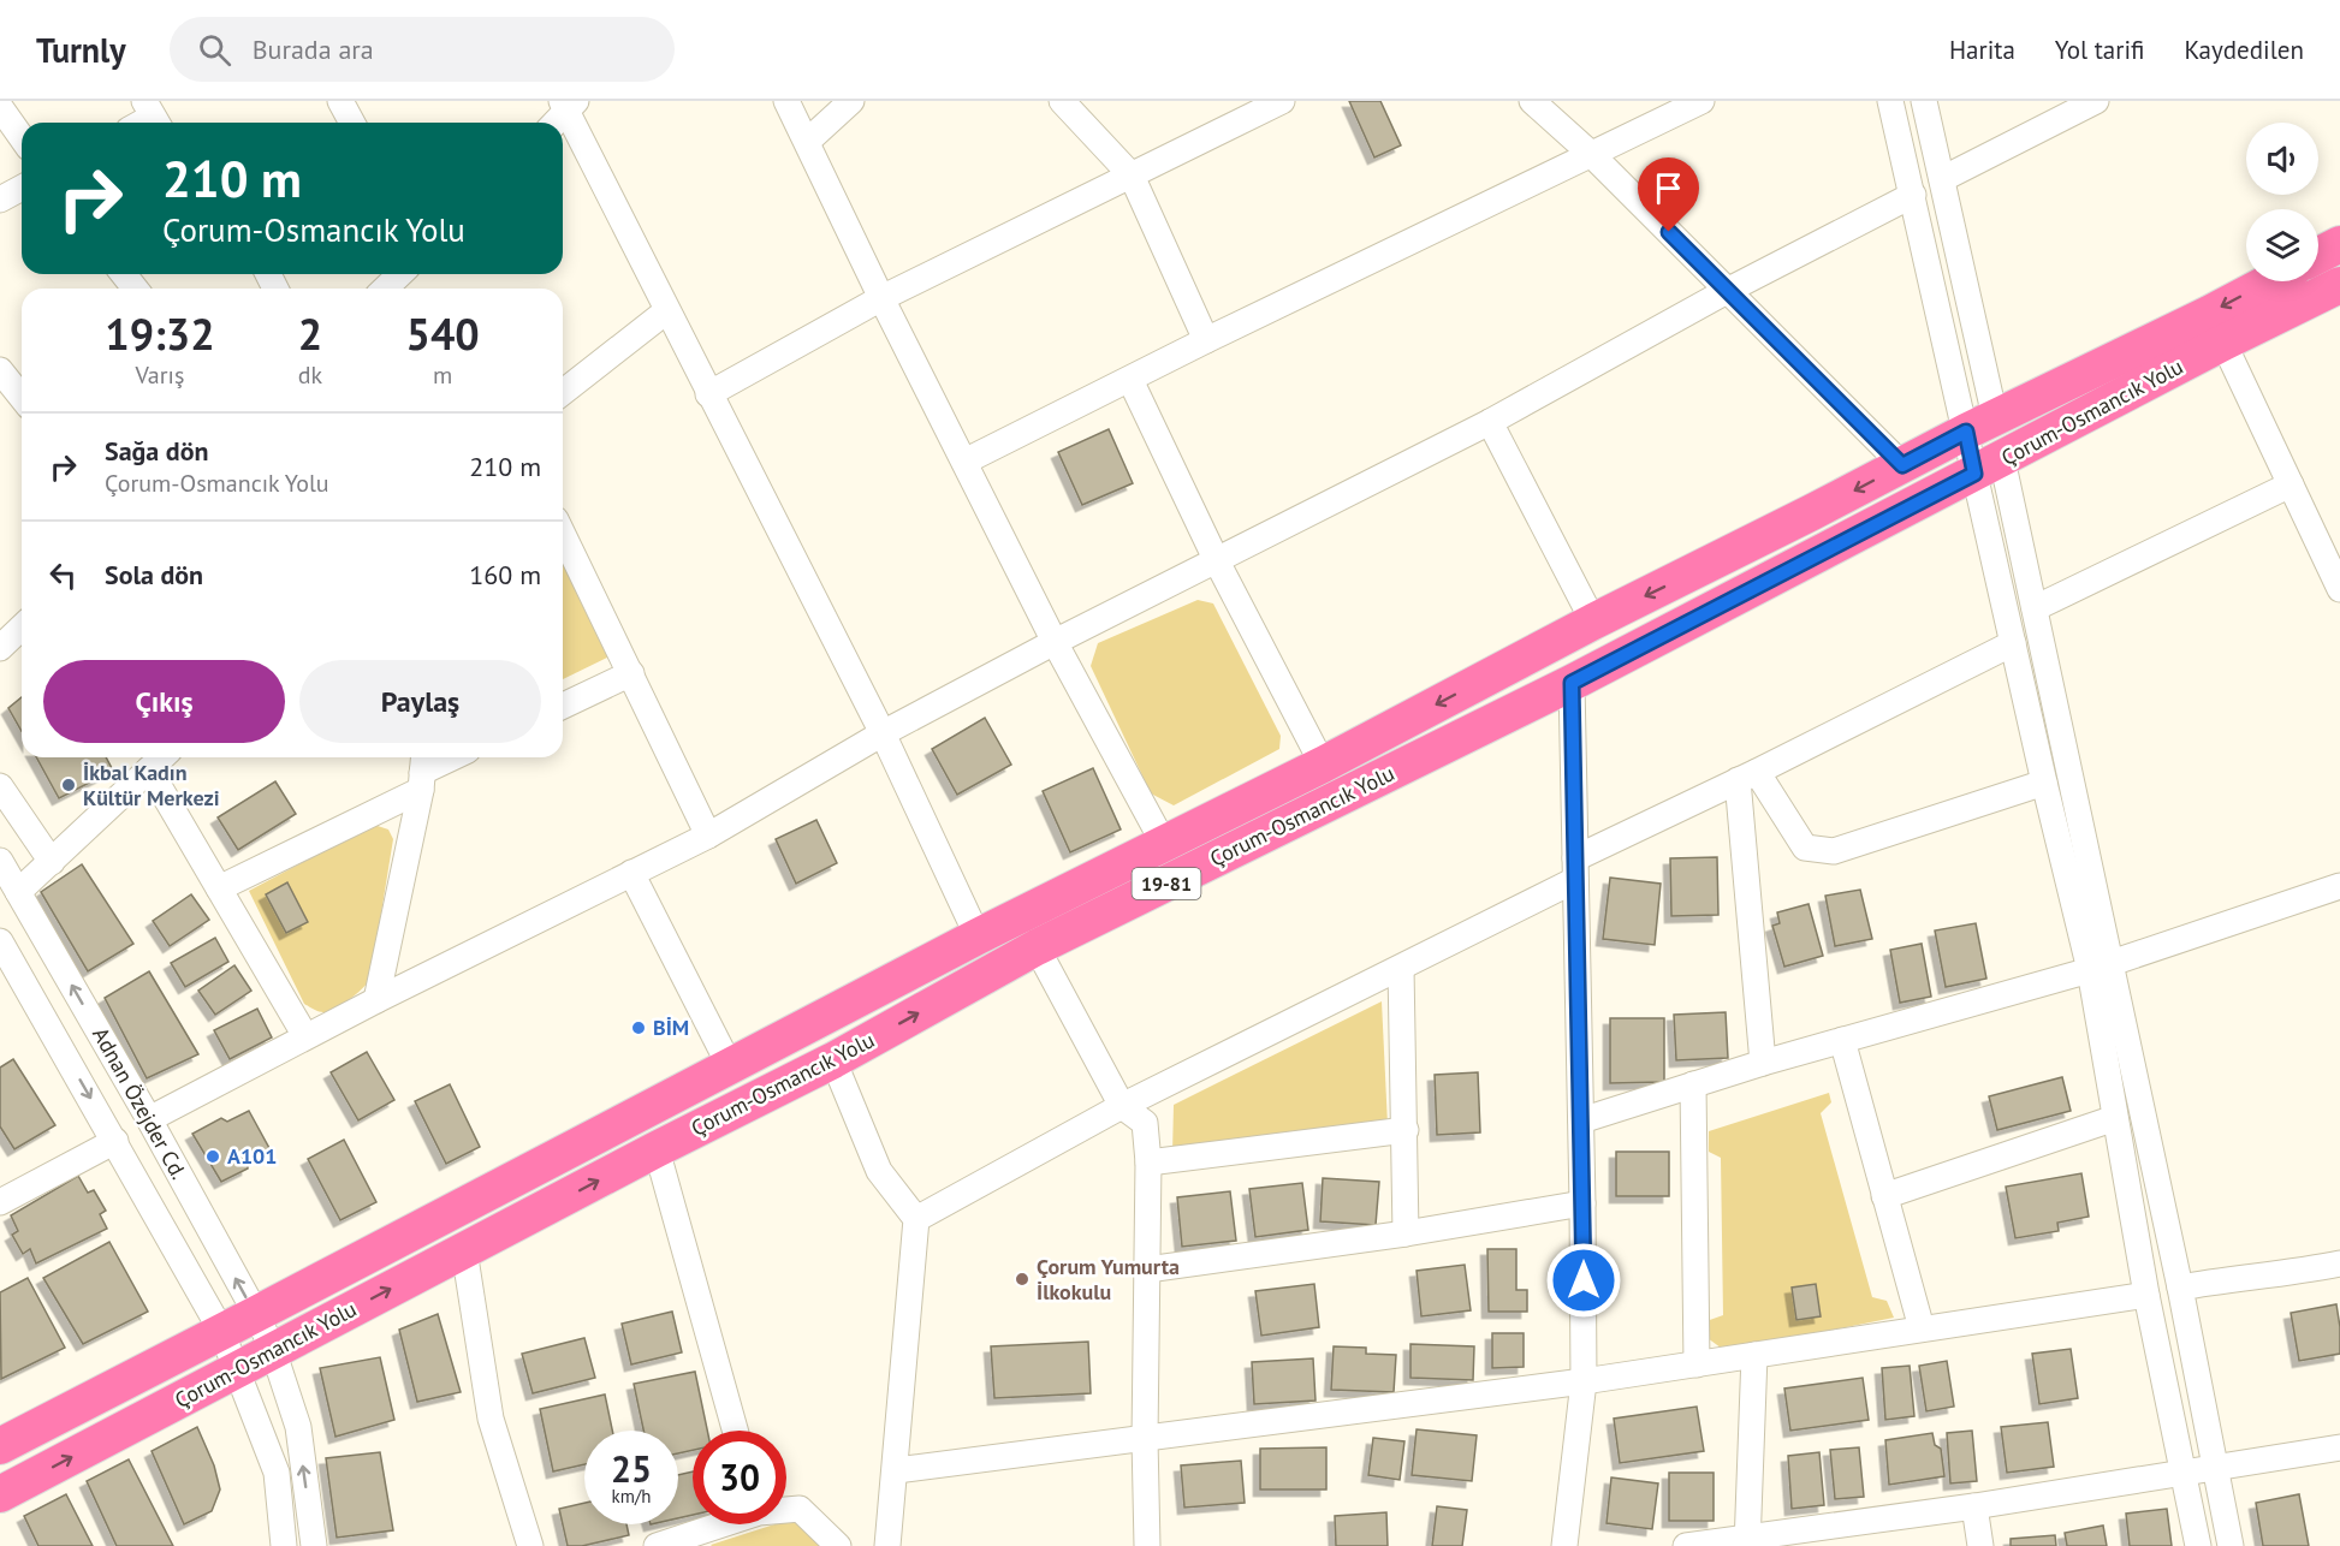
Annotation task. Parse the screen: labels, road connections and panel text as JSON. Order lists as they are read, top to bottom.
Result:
{
  "streets": {
    "highway": ["Çorum-Osmancık Yolu", "19-81"],
    "street": ["Adnan Özejder Cd."]
  },
  "crossings": [
    ["Çorum-Osmancık Yolu", "Adnan Özejder Cd."]
  ],
  "places": [
    "İkbal Kadın Kültür Merkezi",
    "BİM",
    "A101",
    "Çorum Yumurta İlkokulu"
  ],
  "page": {
    "header": "Turnly",
    "search": "Burada ara",
    "nav": ["Harita", "Yol tarifi", "Kaydedilen"],
    "turn": ["210 m", "Çorum-Osmancık Yolu"],
    "eta": [
      "19:32",
      "Varış",
      "2",
      "dk",
      "540",
      "m"
    ],
    "list": [
      {
        "name": "Sağa dön",
        "note": "Çorum-Osmancık Yolu",
        "value": "210 m"
      },
      {
        "name": "Sola dön",
        "value": "160 m"
      }
    ],
    "buttons": ["Çıkış", "Paylaş"],
    "speed": "25 km/h",
    "limit": "30"
  }
}
